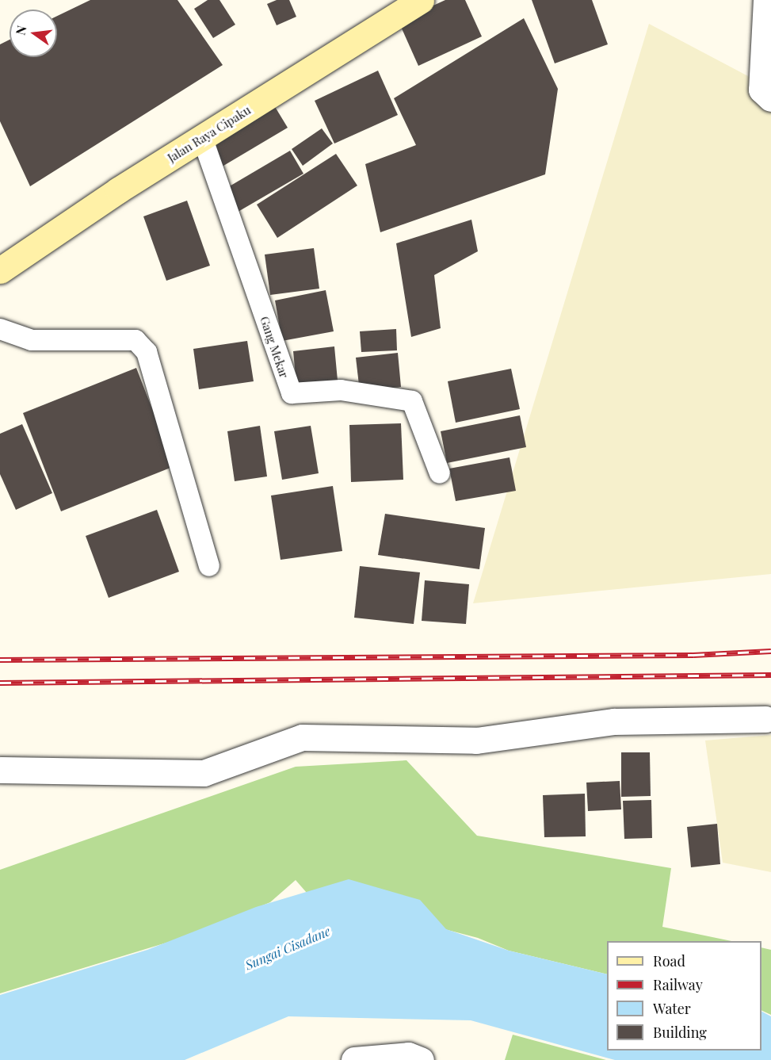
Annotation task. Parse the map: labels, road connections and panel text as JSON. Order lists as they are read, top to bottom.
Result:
{
  "streets": {
    "street": ["Jalan Raya Cipaku"],
    "lane": ["Gang Mekar"]
  },
  "crossings": [
    ["Jalan Raya Cipaku", "Gang Mekar"]
  ],
  "water": ["Sungai Cisadane"],
  "legend": [
    "Road",
    "Railway",
    "Water",
    "Building"
  ],
  "north": "left"
}
